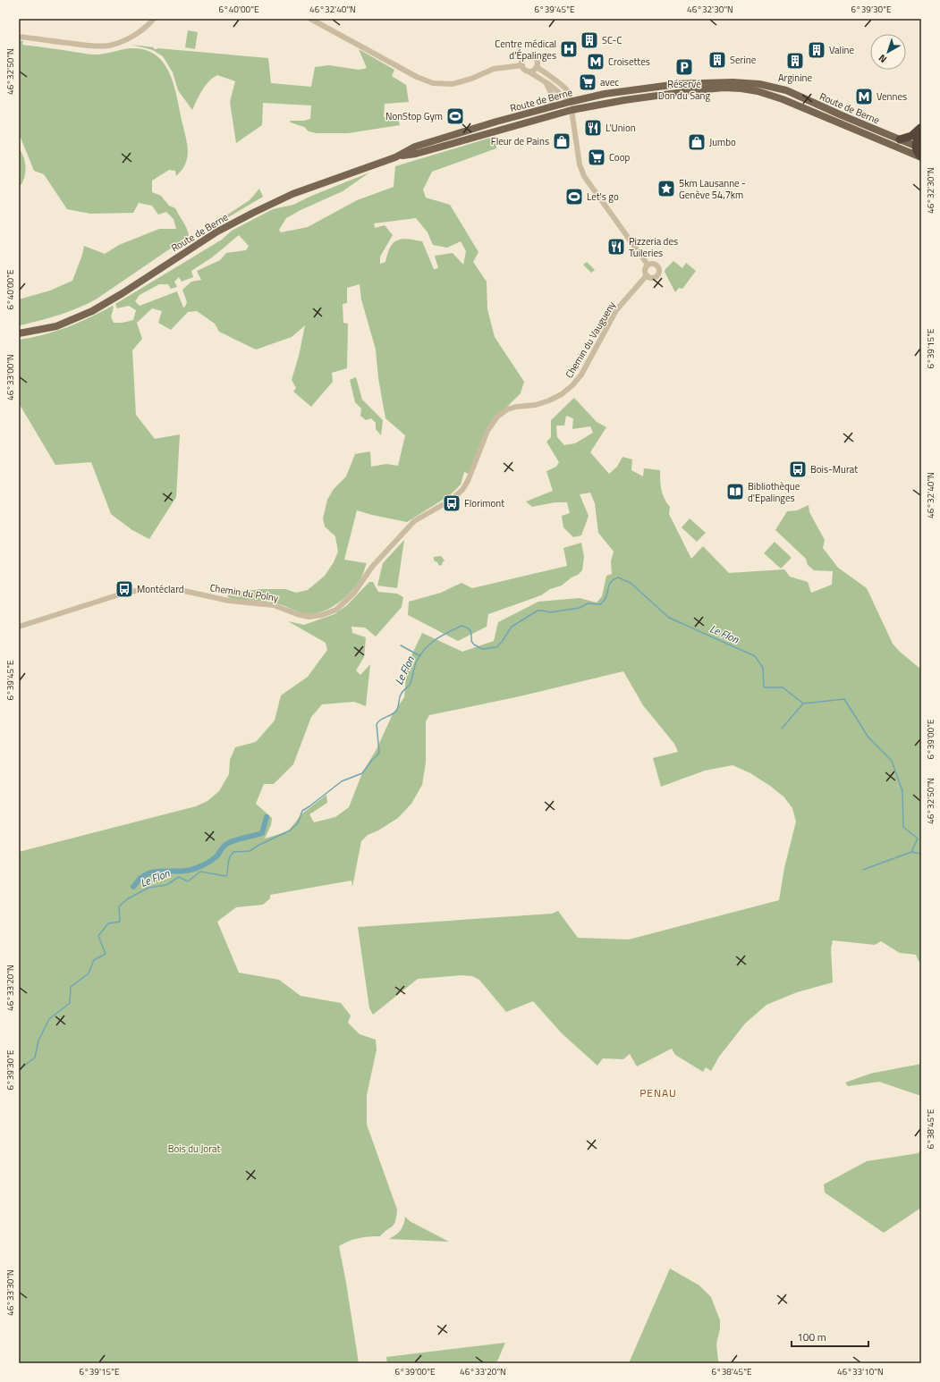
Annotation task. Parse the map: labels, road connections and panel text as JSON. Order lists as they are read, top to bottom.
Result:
{
  "streets": {
    "main road": ["Route de Berne"],
    "street": ["Chemin du Vaugueny", "Chemin du Polny"]
  },
  "crossings": [
    ["Chemin du Vaugueny", "Chemin du Polny"]
  ],
  "districts": ["PENAU"],
  "water": ["Le Flon"],
  "parks": ["Bois du Jorat"],
  "places": {
    "building": [
      "SC-C",
      "Valine",
      "Serine",
      "Arginine"
    ],
    "hospital": ["Centre médical d'Épalinges"],
    "metro station": ["Croisettes", "Vennes"],
    "parking": ["Réservé Don du Sang"],
    "supermarket": ["avec", "Coop"],
    "sports": ["NonStop Gym", "Let's go"],
    "restaurant": ["L'Union", "Pizzeria des Tuileries"],
    "shop": ["Fleur de Pains", "Jumbo"],
    "place": ["5km Lausanne - Genève 54,7km"],
    "bus stop": ["Bois-Murat", "Florimont", "Montéclard"],
    "library": ["Bibliothèque d'Epalinges"]
  },
  "scale_bar": "100 m",
  "north": "bottom left",
  "coordinates": [
    "6°40'00\"E",
    "46°32'40\"N",
    "6°39'45\"E",
    "46°32'30\"N",
    "6°39'30\"E",
    "46°32'50\"N",
    "6°39'15\"E",
    "46°33'00\"N",
    "6°39'00\"E",
    "46°33'20\"N",
    "6°38'45\"E",
    "46°33'30\"N",
    "46°33'10\"N"
  ]
}
